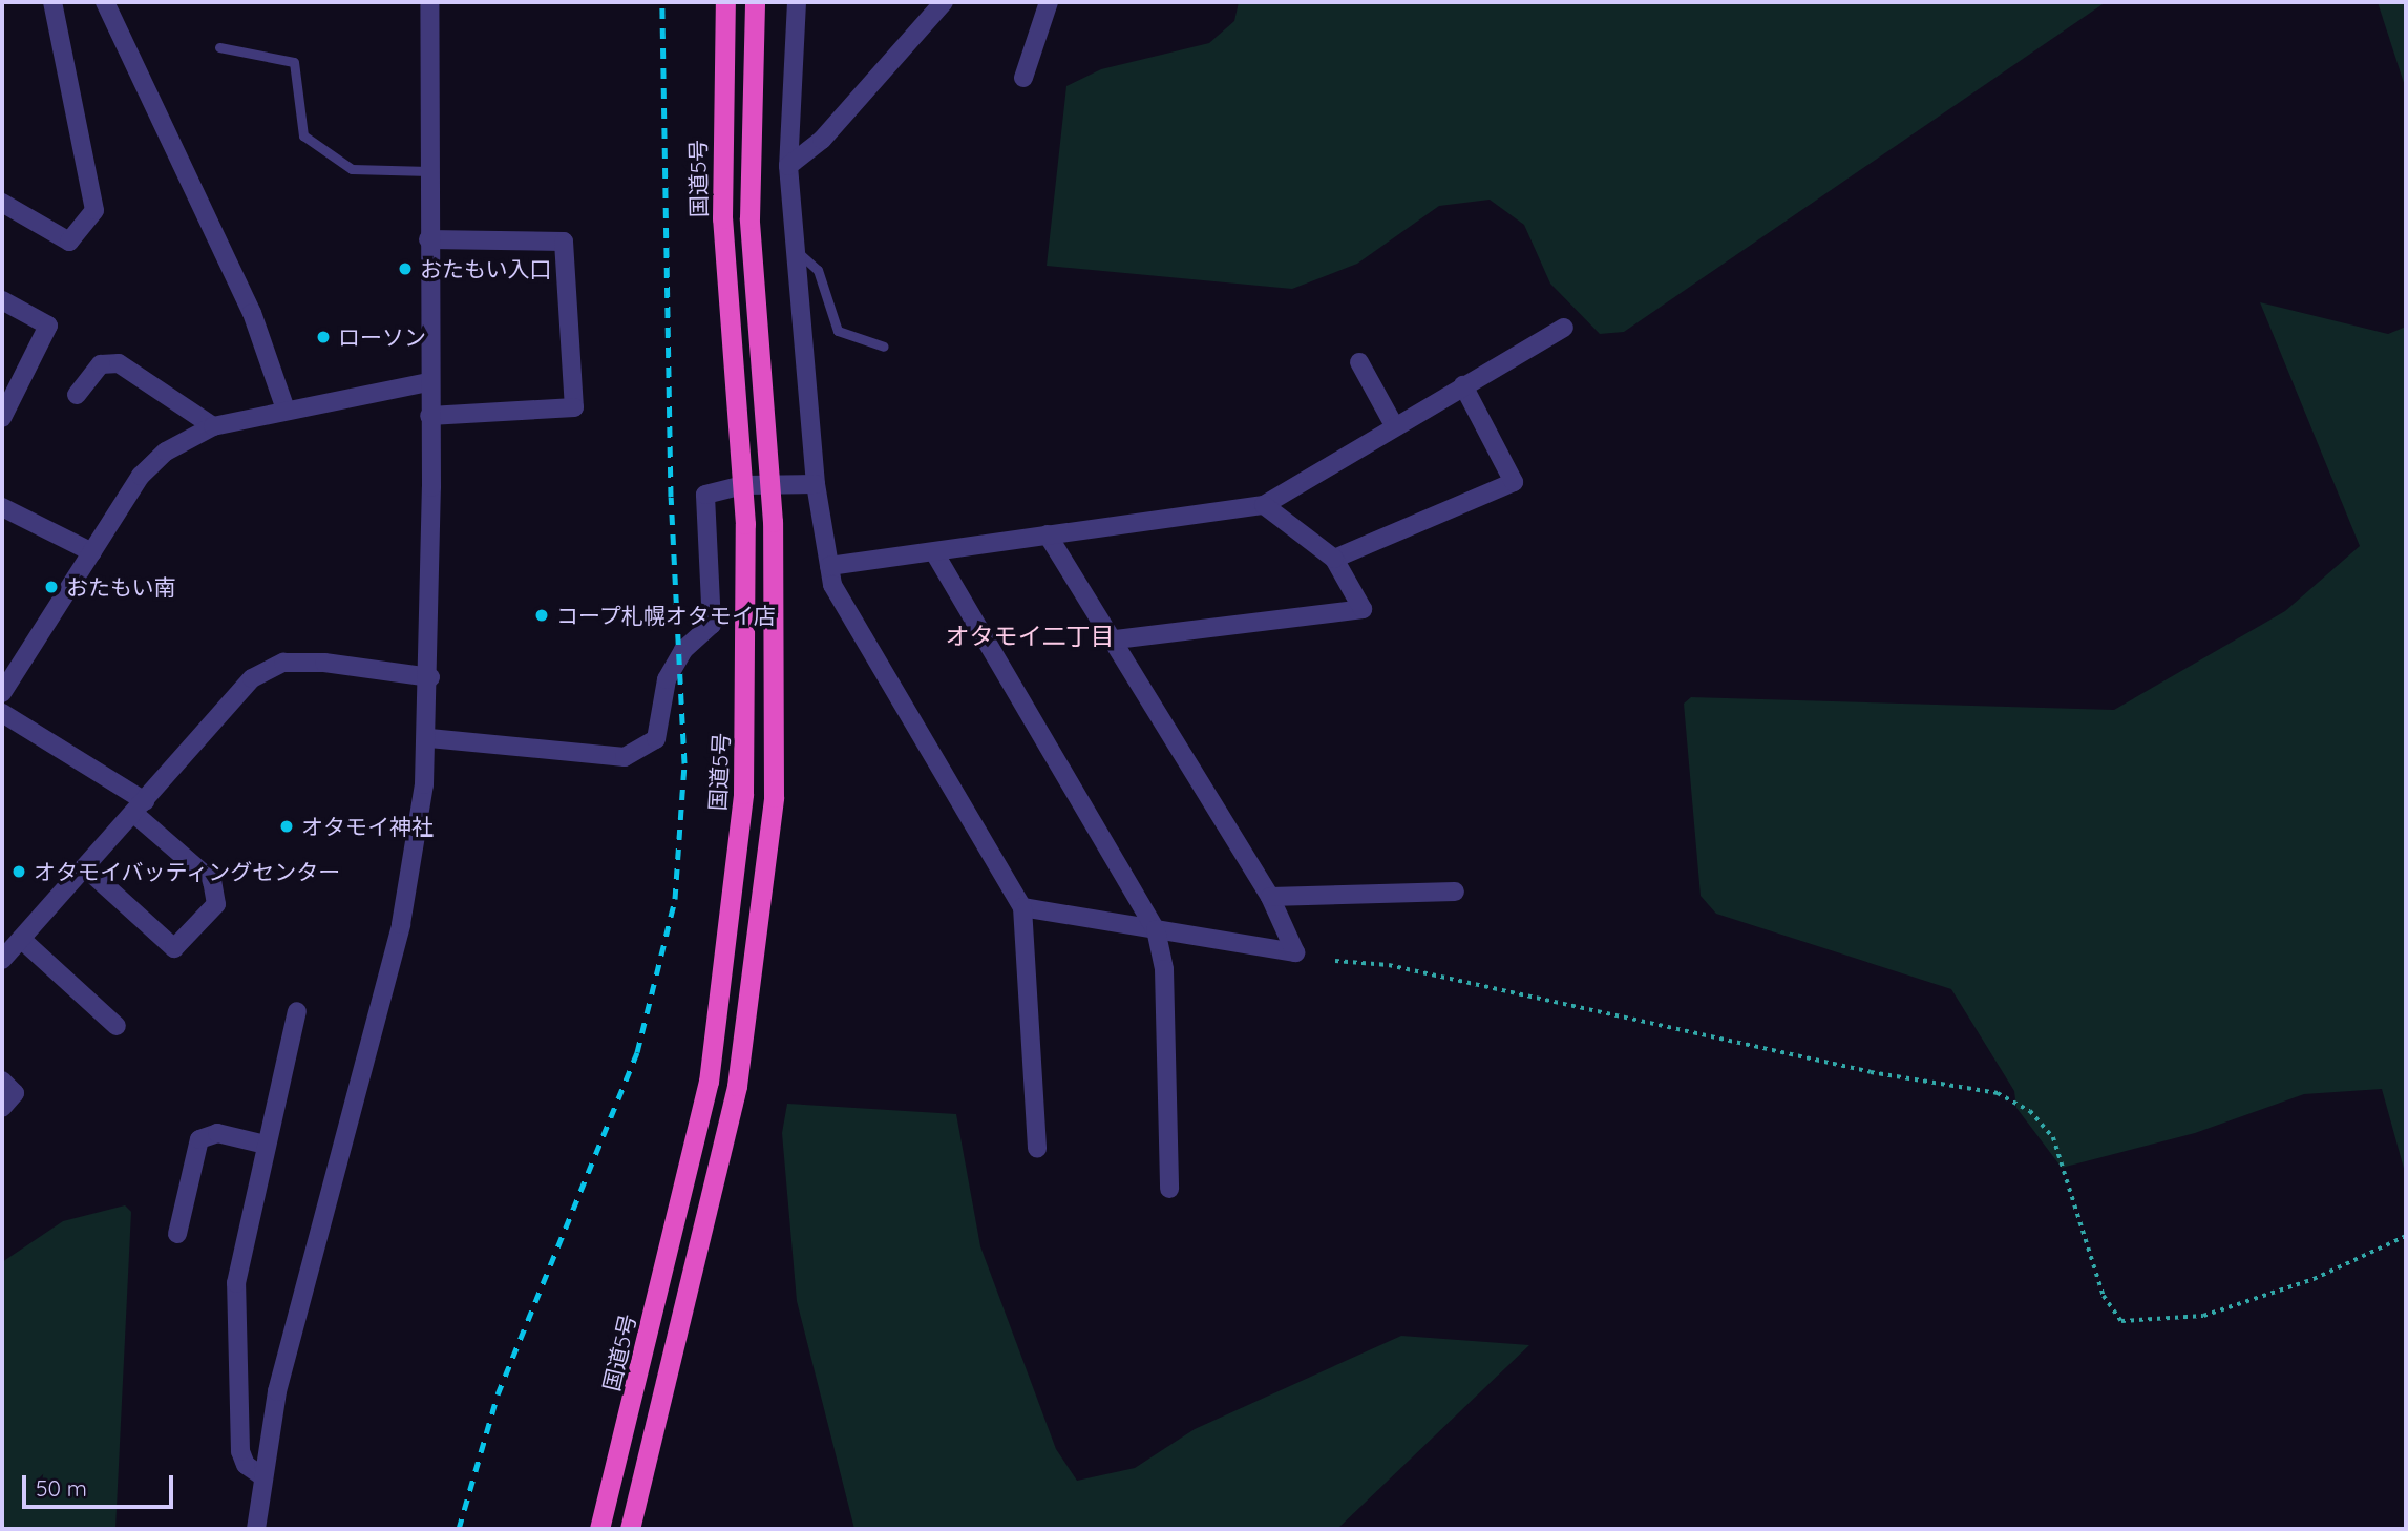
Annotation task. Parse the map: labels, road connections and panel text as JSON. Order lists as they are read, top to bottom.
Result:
{
  "streets": {
    "highway": ["国道5号"]
  },
  "districts": ["オタモイ二丁目"],
  "places": [
    "おたもい入口",
    "ローソン",
    "おたもい南",
    "コープ札幌オタモイ店",
    "オタモイ神社",
    "オタモイバッティングセンター"
  ],
  "scale_bar": "50 m"
}
